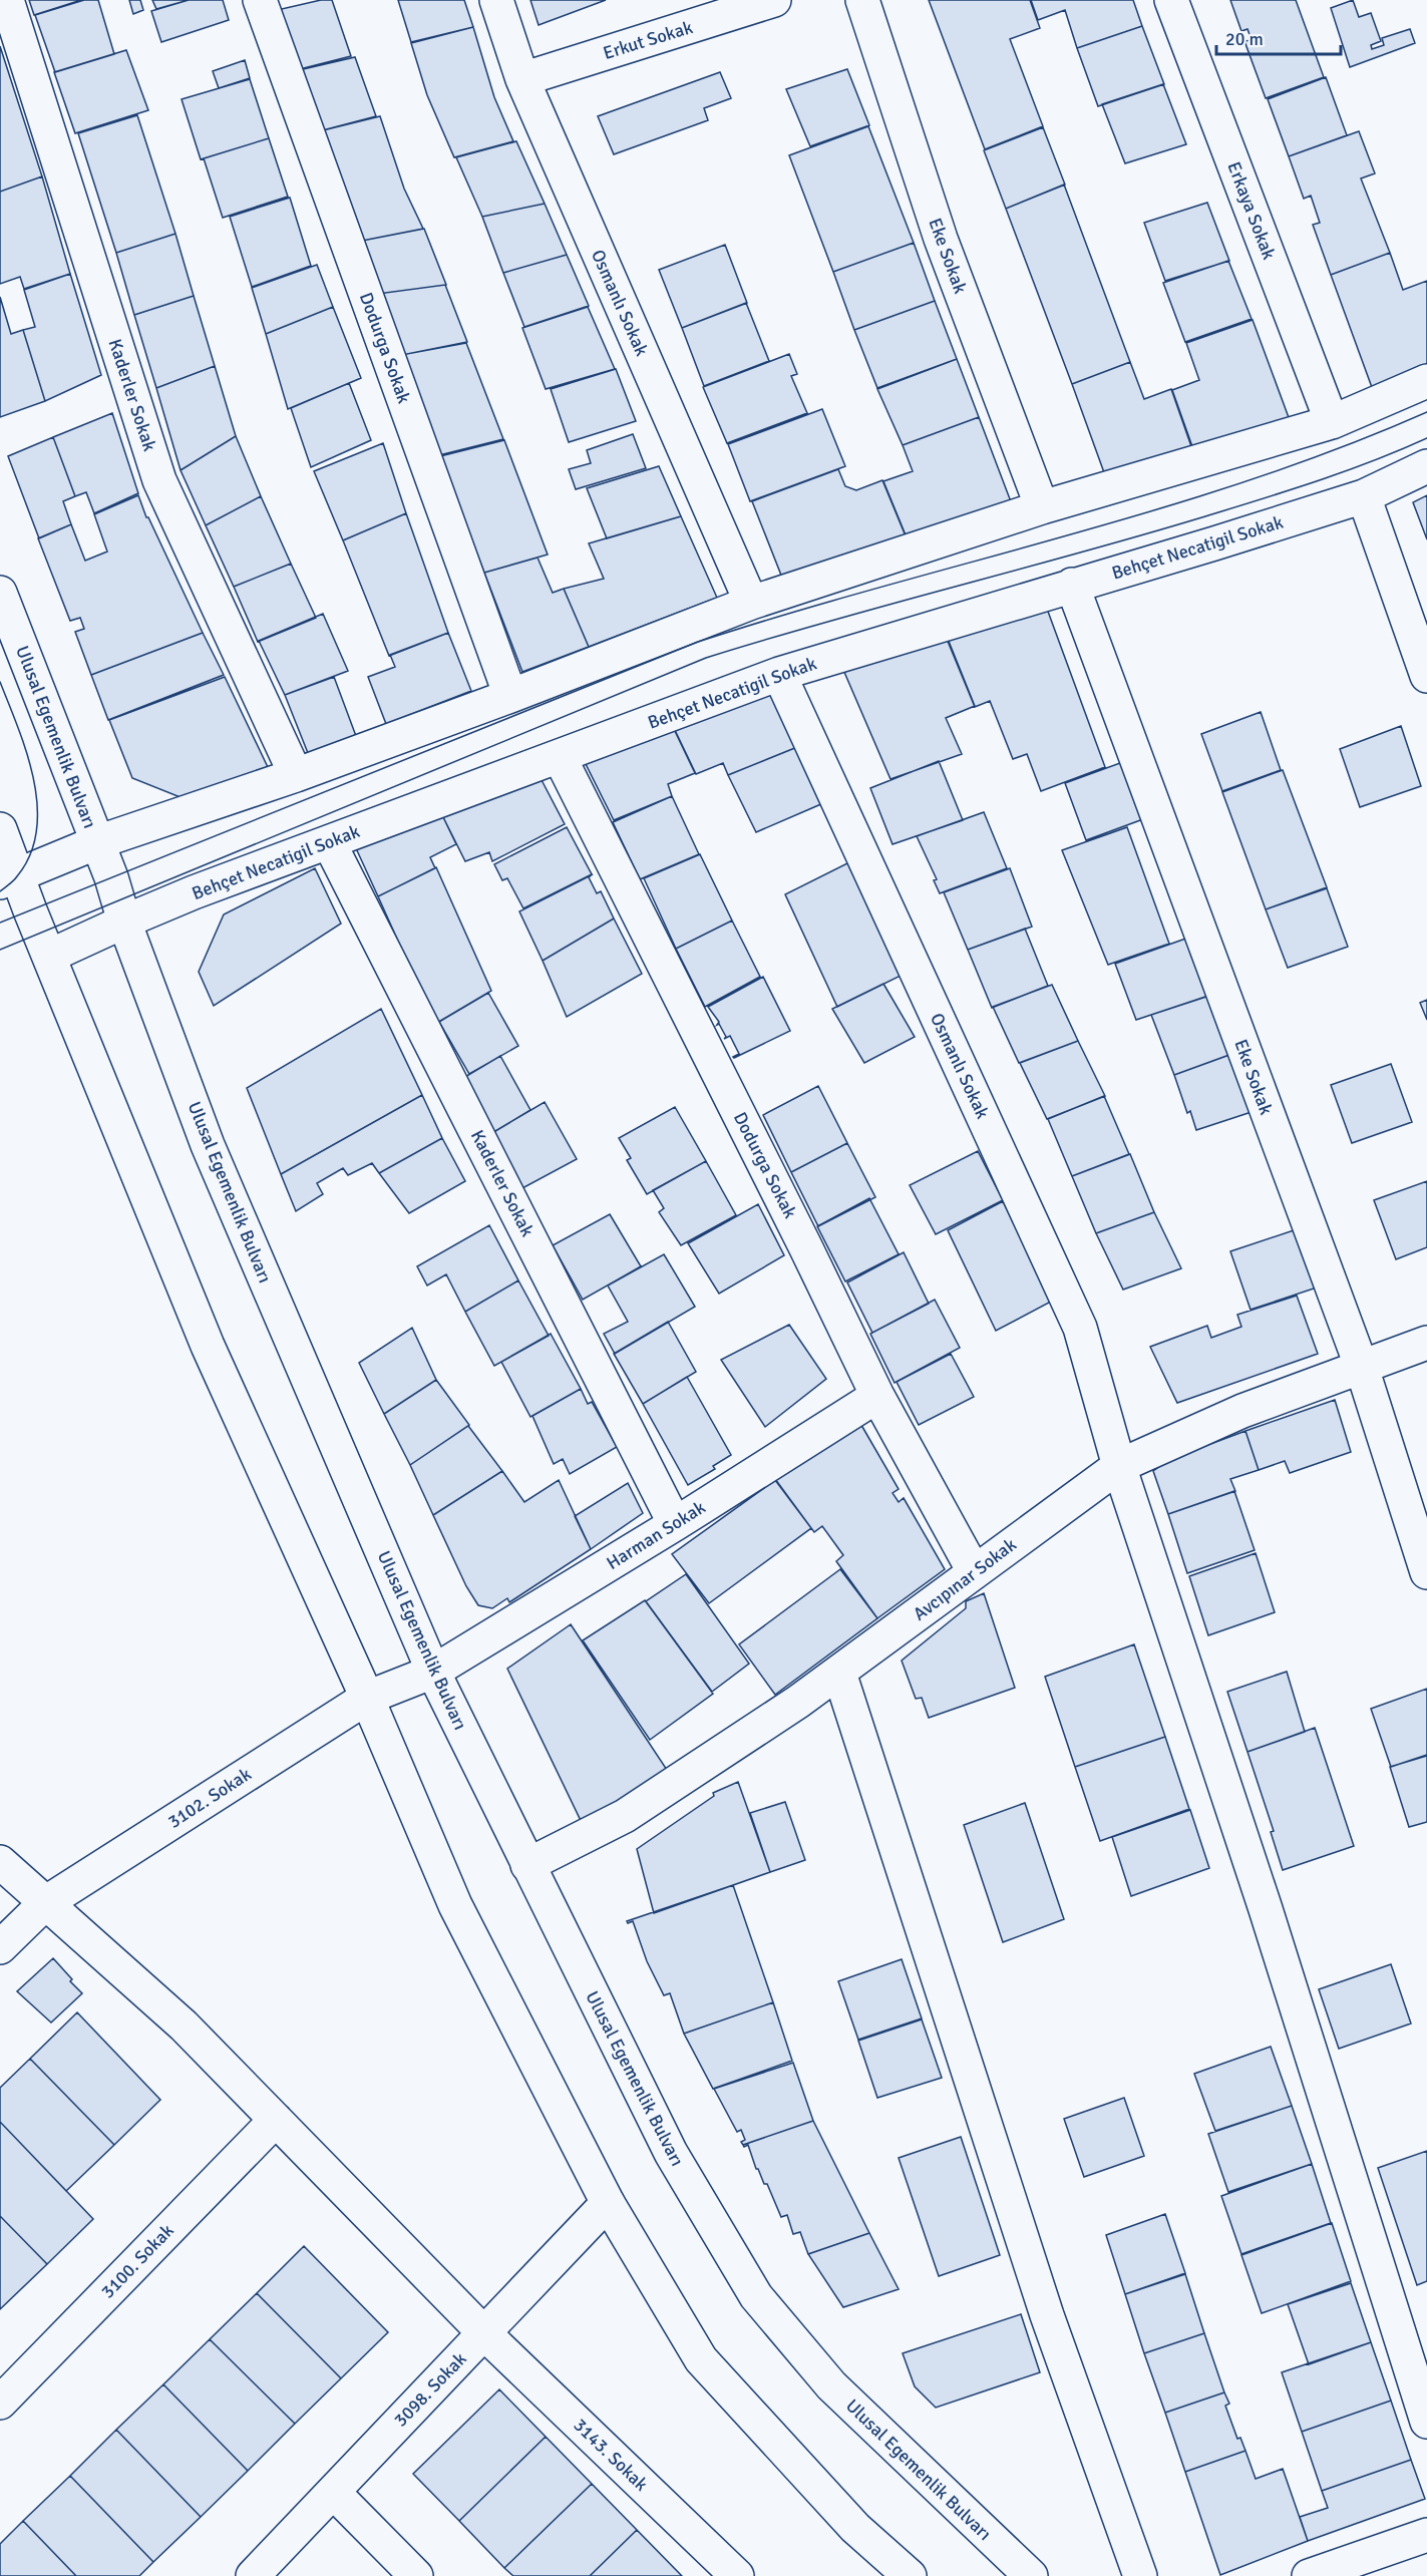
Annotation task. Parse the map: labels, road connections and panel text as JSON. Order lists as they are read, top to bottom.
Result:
{
  "streets": {
    "street": [
      "Erkut Sokak",
      "Erkaya Sokak",
      "Eke Sokak",
      "Osmanlı Sokak",
      "Dodurga Sokak",
      "Kaderler Sokak",
      "Behçet Necatigil Sokak",
      "Ulusal Egemenlik Bulvarı",
      "Harman Sokak",
      "Avcıpınar Sokak",
      "3102. Sokak",
      "3100. Sokak",
      "3098. Sokak",
      "3143. Sokak"
    ]
  },
  "crossings": [
    ["Erkut Sokak", "Osmanlı Sokak"],
    ["Eke Sokak", "Behçet Necatigil Sokak"],
    ["Eke Sokak", "Avcıpınar Sokak"],
    ["Osmanlı Sokak", "Behçet Necatigil Sokak"],
    ["Osmanlı Sokak", "Avcıpınar Sokak"],
    ["Dodurga Sokak", "Behçet Necatigil Sokak"],
    ["Dodurga Sokak", "Harman Sokak"],
    ["Dodurga Sokak", "Avcıpınar Sokak"],
    ["Kaderler Sokak", "Behçet Necatigil Sokak"],
    ["Kaderler Sokak", "Harman Sokak"],
    ["Behçet Necatigil Sokak", "Ulusal Egemenlik Bulvarı"],
    ["Ulusal Egemenlik Bulvarı", "Harman Sokak"],
    ["Ulusal Egemenlik Bulvarı", "Avcıpınar Sokak"],
    ["Ulusal Egemenlik Bulvarı", "3102. Sokak"],
    ["Harman Sokak", "3102. Sokak"],
    ["3102. Sokak", "3143. Sokak"],
    ["3100. Sokak", "3143. Sokak"],
    ["3098. Sokak", "3143. Sokak"]
  ],
  "scale_bar": "20 m"
}
